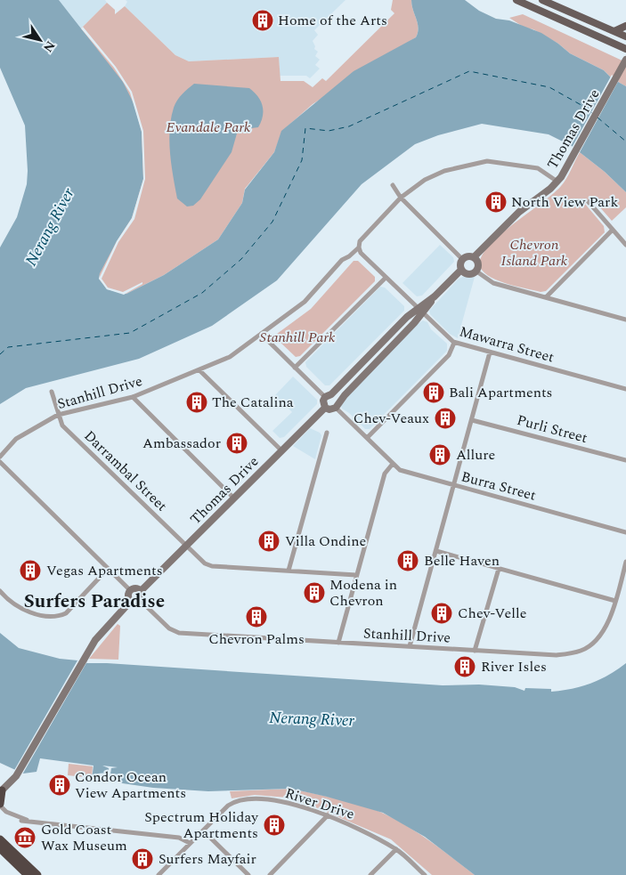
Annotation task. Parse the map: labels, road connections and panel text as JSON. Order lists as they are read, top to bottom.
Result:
{
  "streets": {
    "main road": ["Thomas Drive"],
    "street": [
      "Mawarra Street",
      "Stanhill Drive",
      "Purli Street",
      "Darrambal Street",
      "Burra Street",
      "River Drive"
    ]
  },
  "crossings": [
    ["Thomas Drive", "Stanhill Drive"],
    ["Thomas Drive", "Darrambal Street"],
    ["Thomas Drive", "Burra Street"],
    ["Mawarra Street", "Stanhill Drive"],
    ["Stanhill Drive", "Darrambal Street"]
  ],
  "districts": ["Surfers Paradise"],
  "water": ["Nerang River"],
  "parks": ["Evandale Park", "Chevron Island Park", "Stanhill Park"],
  "places": {
    "building": [
      "Home of the Arts",
      "North View Park",
      "Bali Apartments",
      "The Catalina",
      "Chev-Veaux",
      "Ambassador",
      "Allure",
      "Villa Ondine",
      "Belle Haven",
      "Vegas Apartments",
      "Modena in Chevron",
      "Chev-Velle",
      "Chevron Palms",
      "River Isles",
      "Condor Ocean View Apartments",
      "Spectrum Holiday Apartments",
      "Surfers Mayfair"
    ],
    "museum": ["Gold Coast Wax Museum"]
  },
  "north": "bottom right"
}
